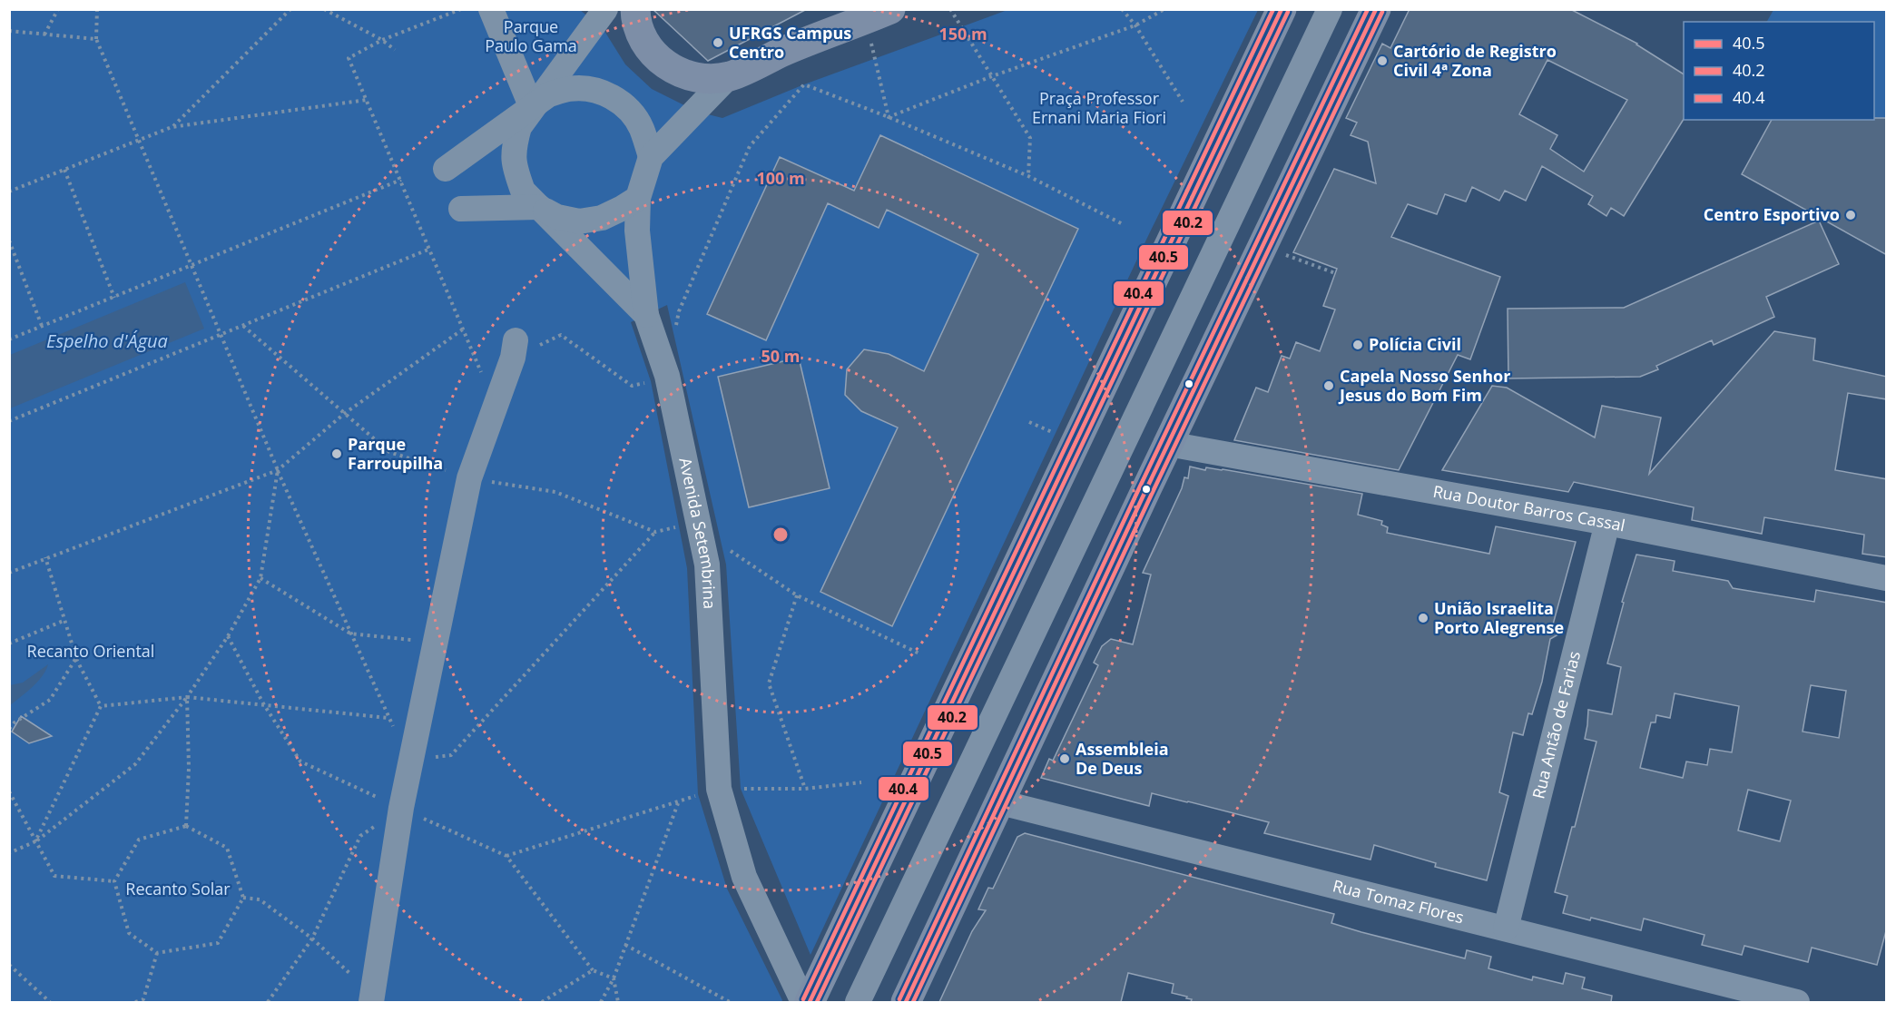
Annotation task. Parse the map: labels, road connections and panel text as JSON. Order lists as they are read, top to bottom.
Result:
{
  "streets": {
    "street": [
      "Rua Doutor Barros Cassal",
      "Avenida Setembrina",
      "Rua Antão de Farias",
      "Rua Tomaz Flores"
    ]
  },
  "crossings": [
    ["Rua Doutor Barros Cassal", "Rua Antão de Farias"],
    ["Rua Antão de Farias", "Rua Tomaz Flores"]
  ],
  "water": ["Espelho d'Água"],
  "parks": [
    "Parque Paulo Gama",
    "Praça Professor Ernani Maria Fiori",
    "Recanto Oriental",
    "Recanto Solar"
  ],
  "places": [
    "UFRGS Campus Centro",
    "Cartório de Registro Civil 4ª Zona",
    "Centro Esportivo",
    "Polícia Civil",
    "Capela Nosso Senhor Jesus do Bom Fim",
    "Parque Farroupilha",
    "União Israelita Porto Alegrense",
    "Assembleia De Deus"
  ],
  "lines": ["transit line 40.5", "transit line 40.4", "transit line 40.2"],
  "legend": ["40.5", "40.2", "40.4"],
  "rings": ["150 m", "100 m", "50 m"]
}
